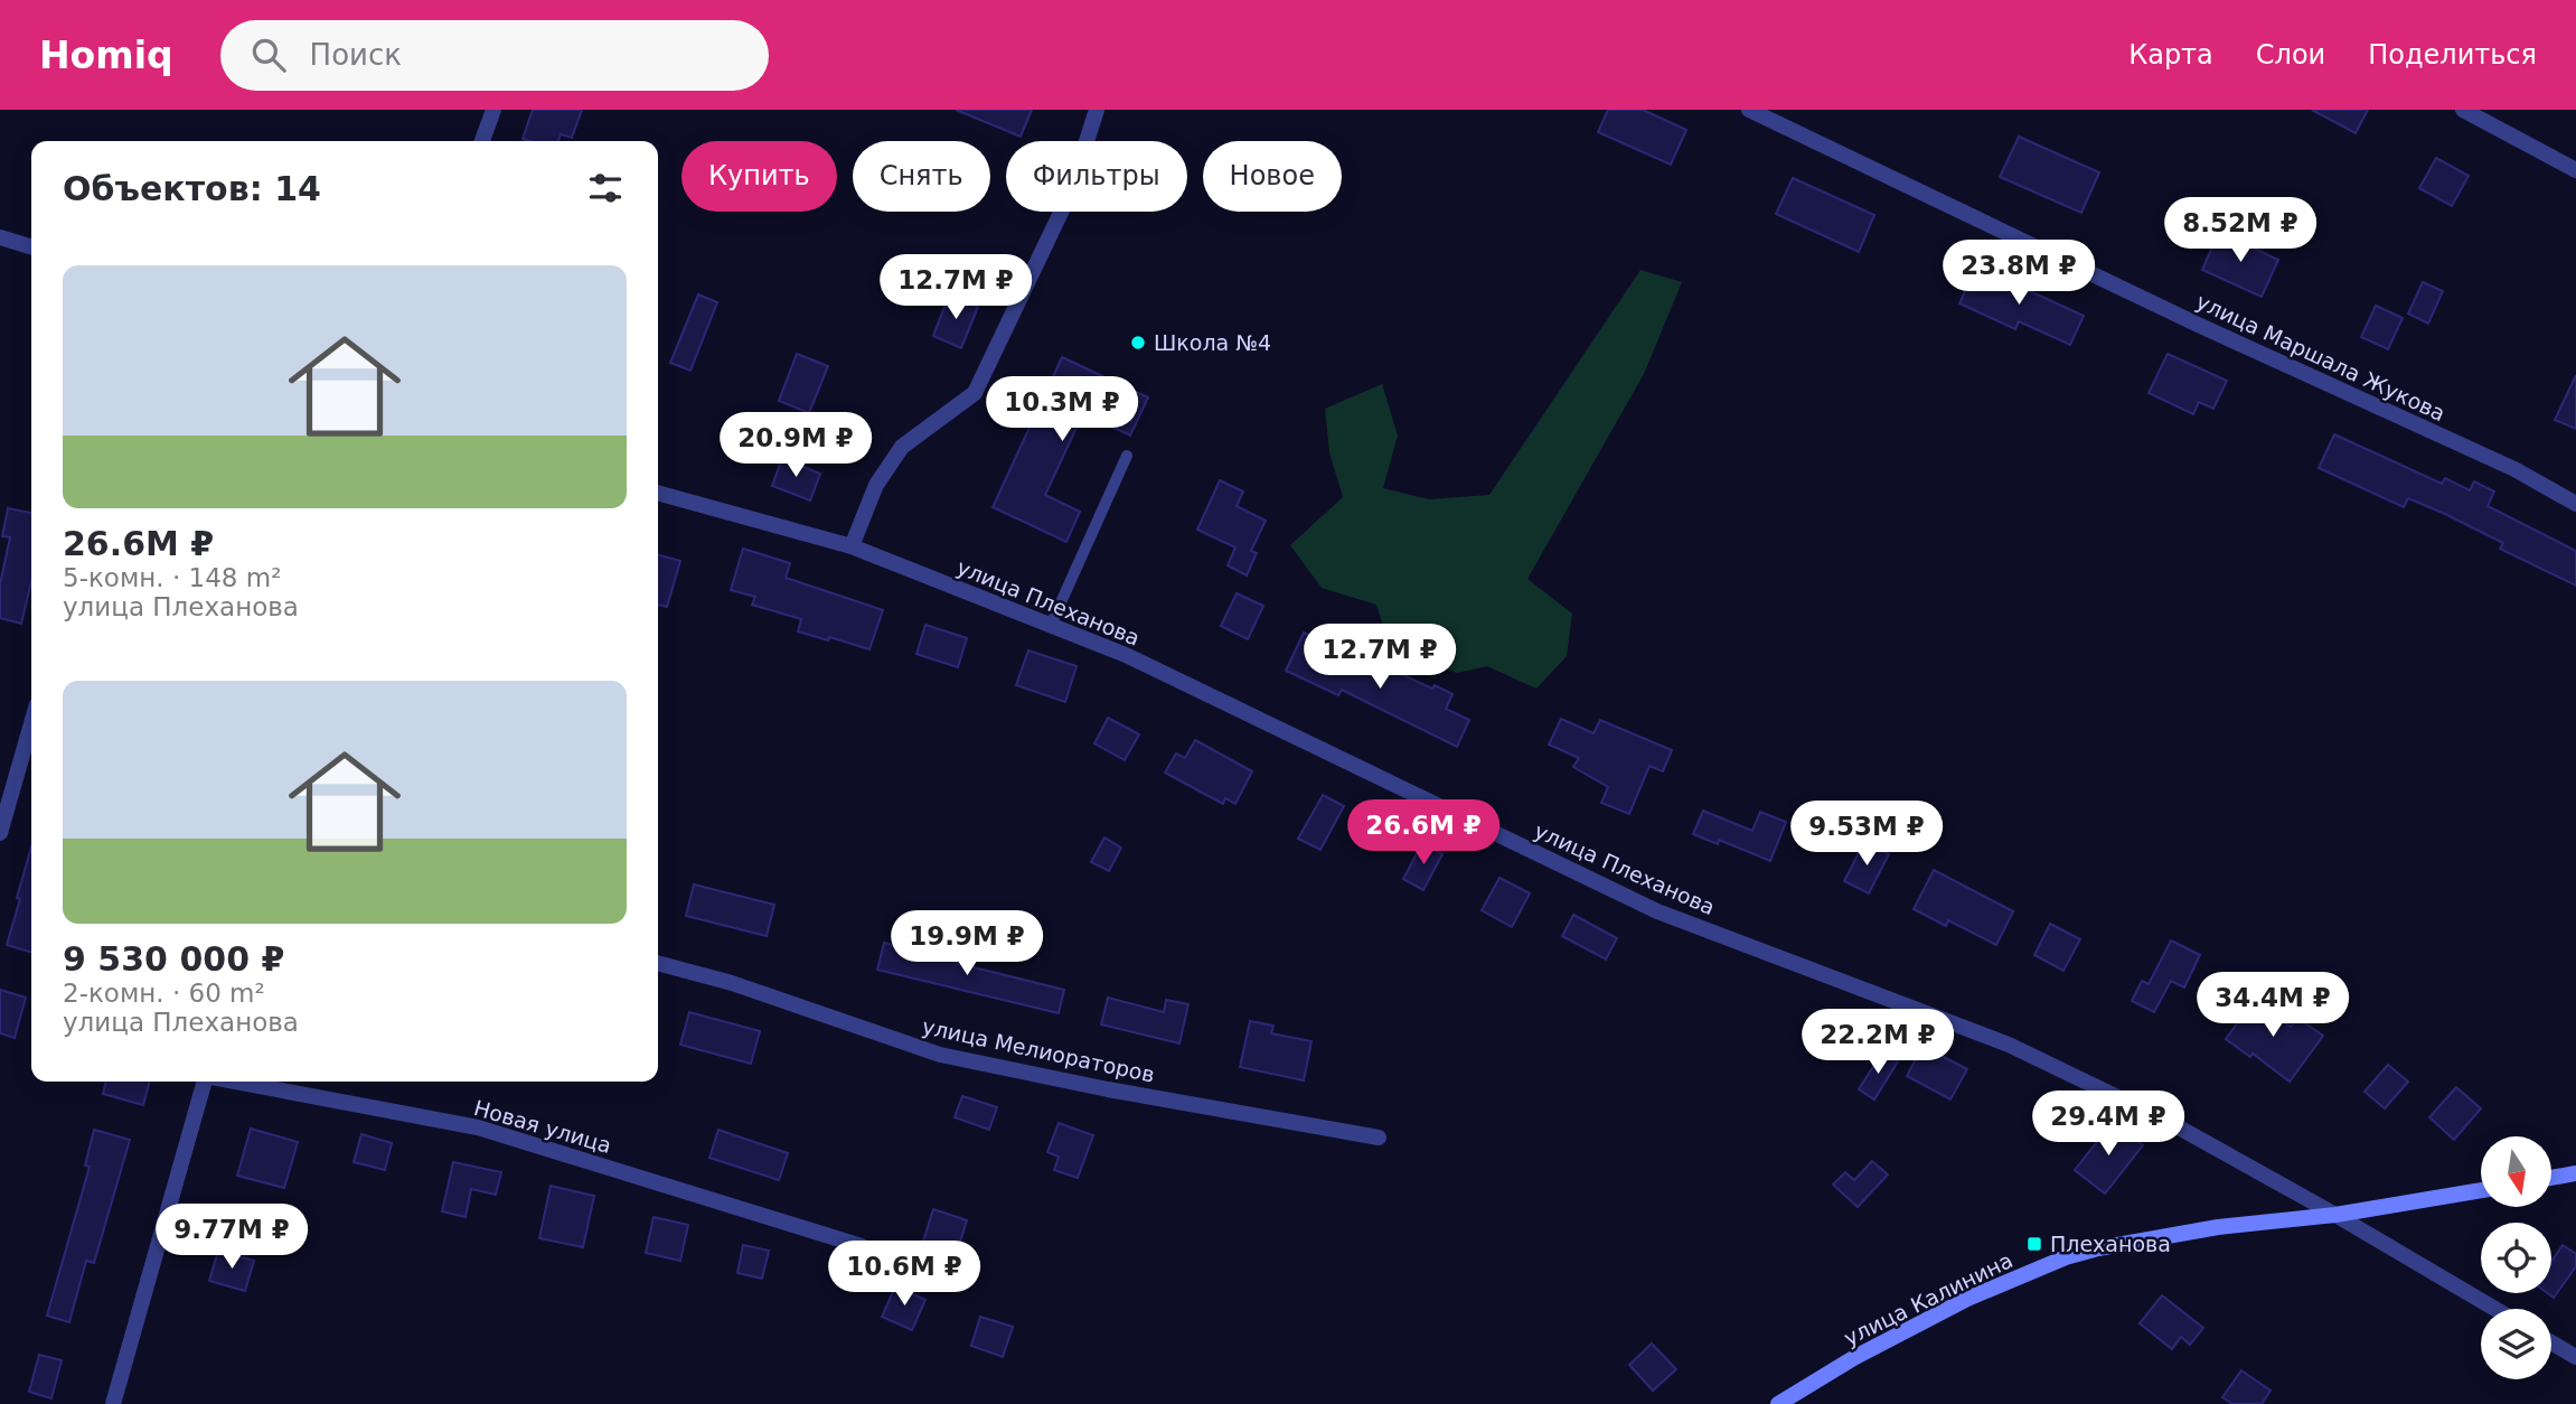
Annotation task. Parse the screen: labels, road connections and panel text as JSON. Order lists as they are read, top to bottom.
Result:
{
  "streets": {
    "main road": ["улица Калинина"],
    "street": [
      "улица Маршала Жукова",
      "улица Плеханова",
      "улица Мелиораторов",
      "Новая улица"
    ]
  },
  "crossings": [
    ["улица Плеханова", "улица Калинина"]
  ],
  "places": {
    "other": ["Школа №4"],
    "transit": ["Плеханова"]
  },
  "north": "bottom",
  "page": {
    "header": "Homiq",
    "search": "Поиск",
    "nav": ["Карта", "Слои", "Поделиться"],
    "chip": [
      "Купить",
      "Снять",
      "Фильтры",
      "Новое"
    ],
    "heading": "Объектов: 14",
    "price": [
      "8.52M ₽",
      "23.8M ₽",
      "12.7M ₽",
      "10.3M ₽",
      "20.9M ₽",
      "12.7M ₽",
      "26.6M ₽",
      "9.53M ₽",
      "19.9M ₽",
      "34.4M ₽",
      "22.2M ₽",
      "29.4M ₽",
      "9.77M ₽",
      "10.6M ₽"
    ],
    "list": [
      {
        "name": "26.6M ₽",
        "note": "5-комн. · 148 m² · улица Плеханова"
      },
      {
        "name": "9 530 000 ₽",
        "note": "2-комн. · 60 m² · улица Плеханова"
      }
    ]
  }
}
